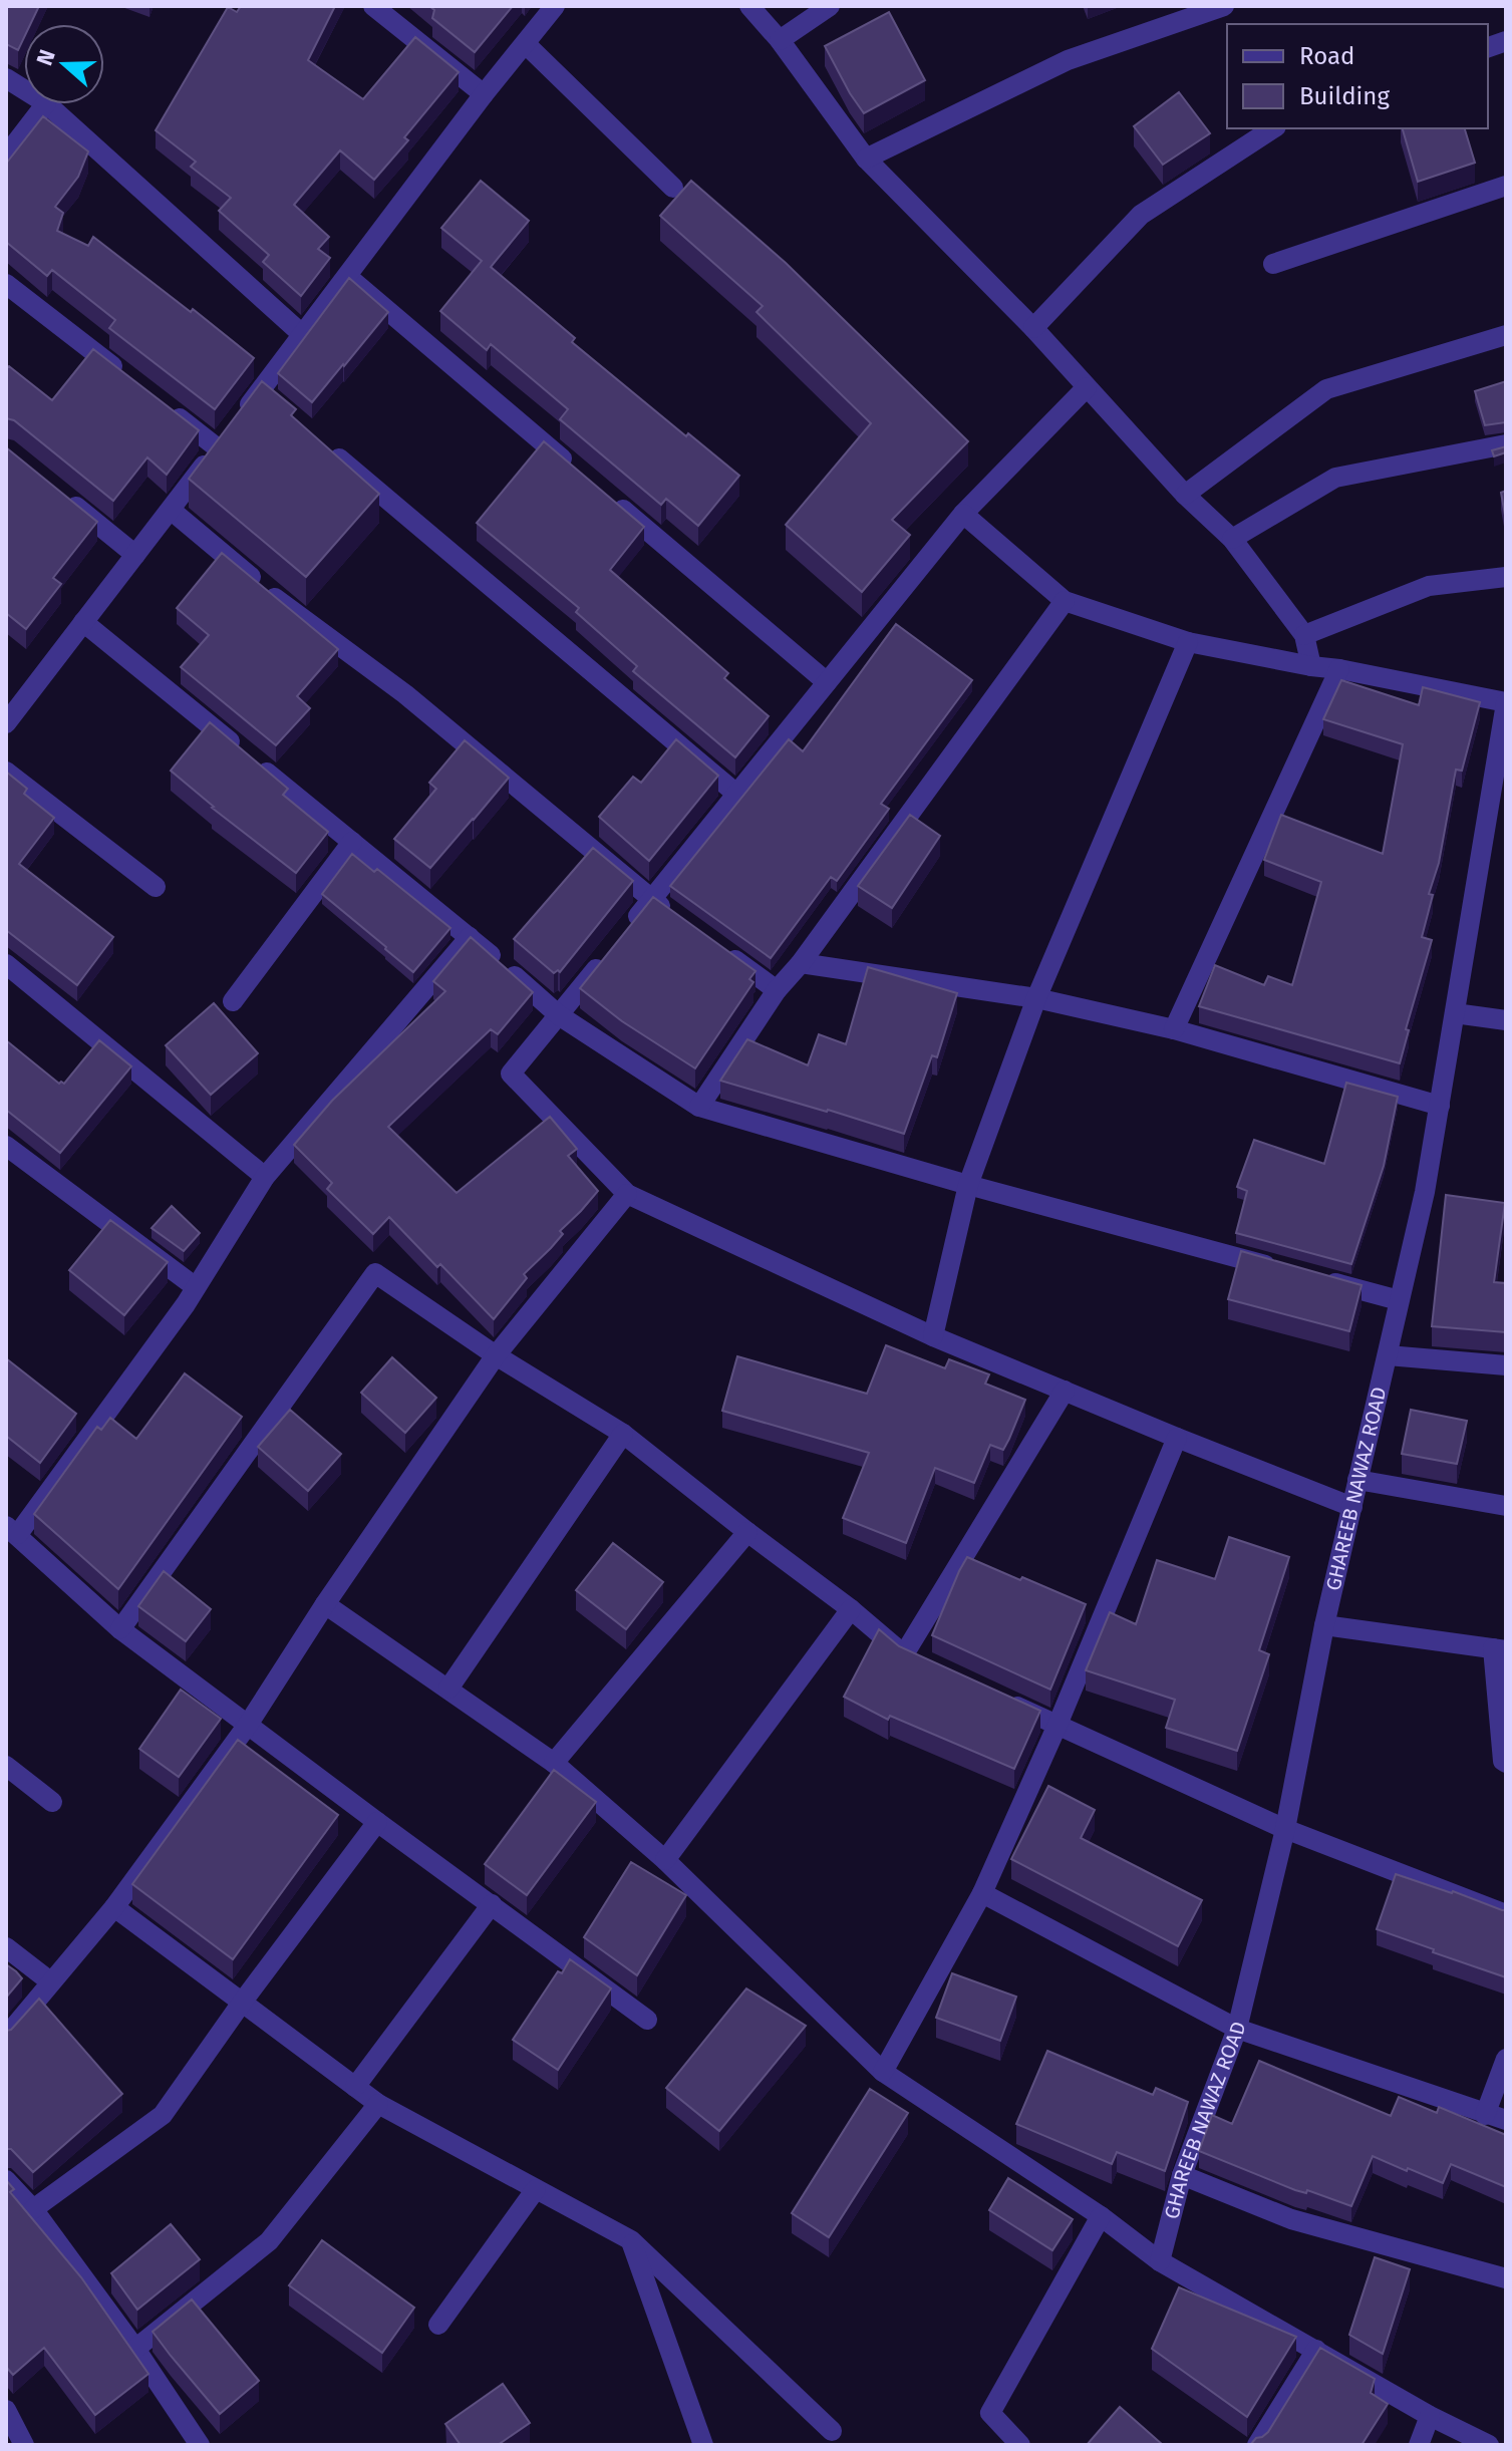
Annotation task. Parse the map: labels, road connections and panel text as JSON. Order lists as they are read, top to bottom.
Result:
{
  "streets": {
    "street": ["GHAREEB NAWAZ ROAD"]
  },
  "legend": ["Road", "Building"],
  "north": "left"
}
